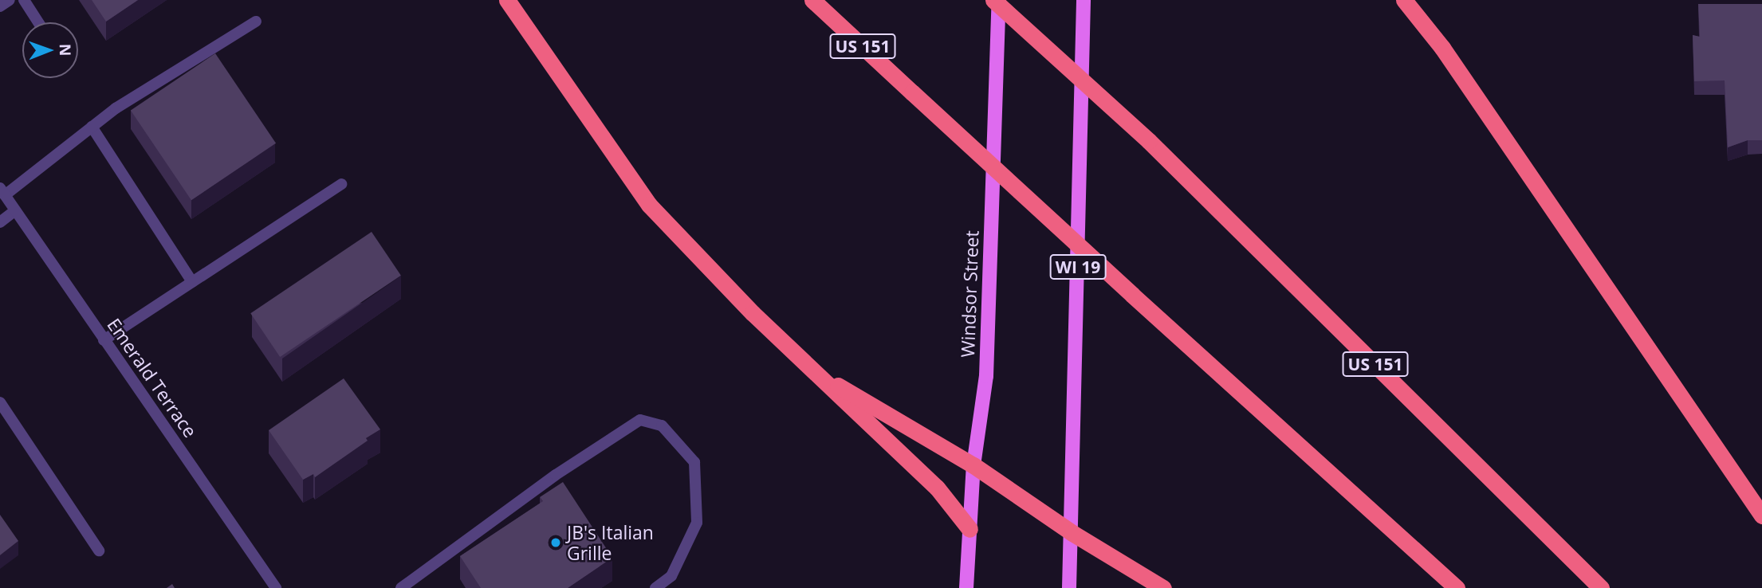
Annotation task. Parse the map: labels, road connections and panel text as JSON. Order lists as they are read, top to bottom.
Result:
{
  "streets": {
    "highway": ["US 151"],
    "main road": ["WI 19", "Windsor Street"],
    "street": ["Emerald Terrace"]
  },
  "places": ["JB's Italian Grille"],
  "north": "right"
}
